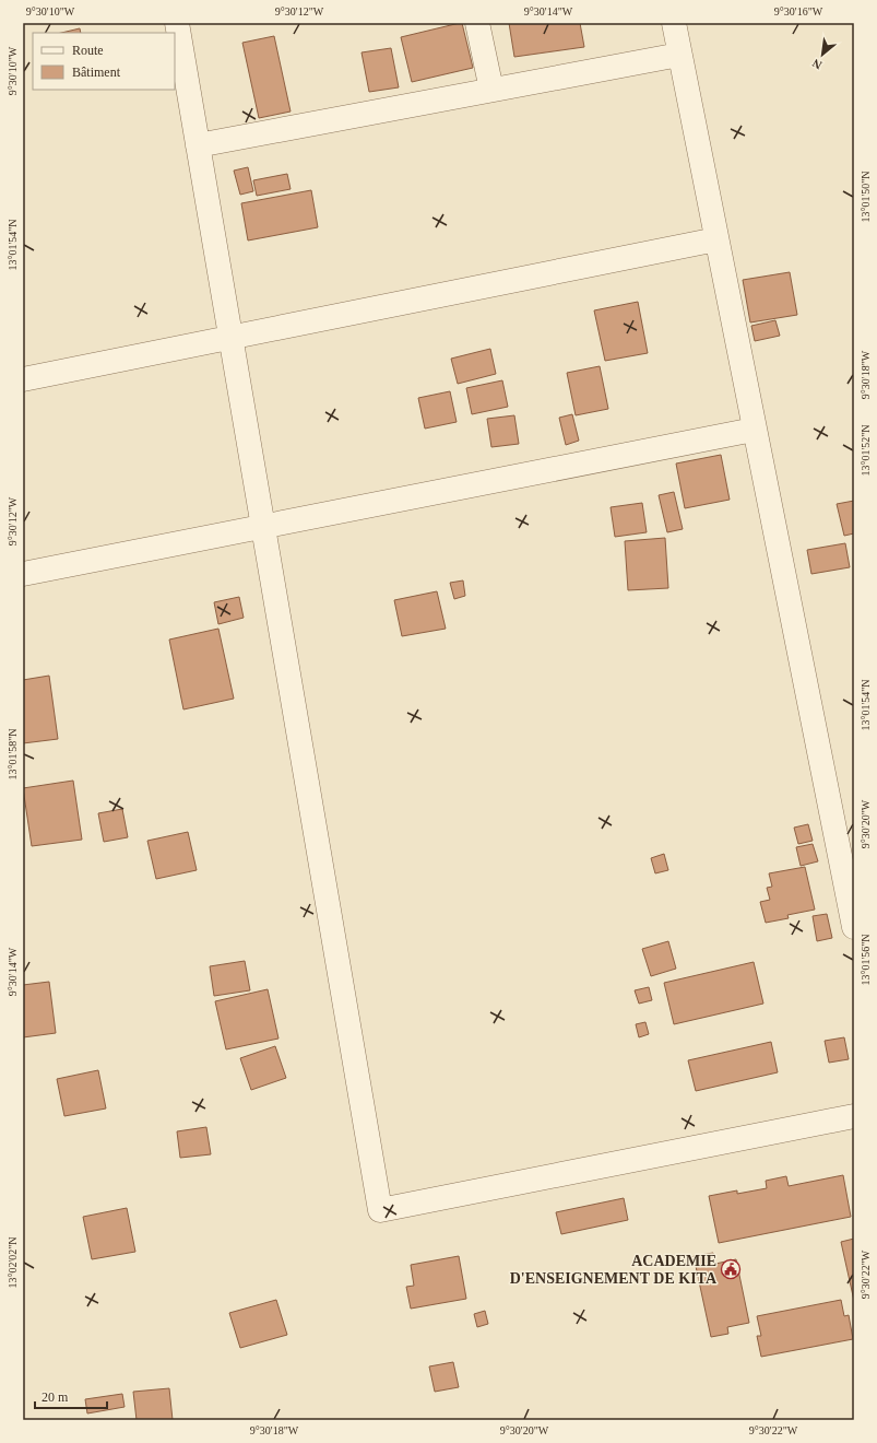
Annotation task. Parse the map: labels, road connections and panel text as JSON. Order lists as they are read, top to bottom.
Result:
{
  "places": {
    "public building": ["ACADEMIE D'ENSEIGNEMENT DE KITA"]
  },
  "legend": ["Route", "Bâtiment"],
  "scale_bar": "20 m",
  "north": "bottom left",
  "coordinates": [
    "9°30'10\"W",
    "9°30'12\"W",
    "9°30'14\"W",
    "9°30'16\"W",
    "13°01'50\"N",
    "13°01'54\"N",
    "9°30'18\"W",
    "13°01'52\"N",
    "13°01'58\"N",
    "9°30'20\"W",
    "13°01'56\"N",
    "13°02'02\"N",
    "9°30'22\"W"
  ]
}
